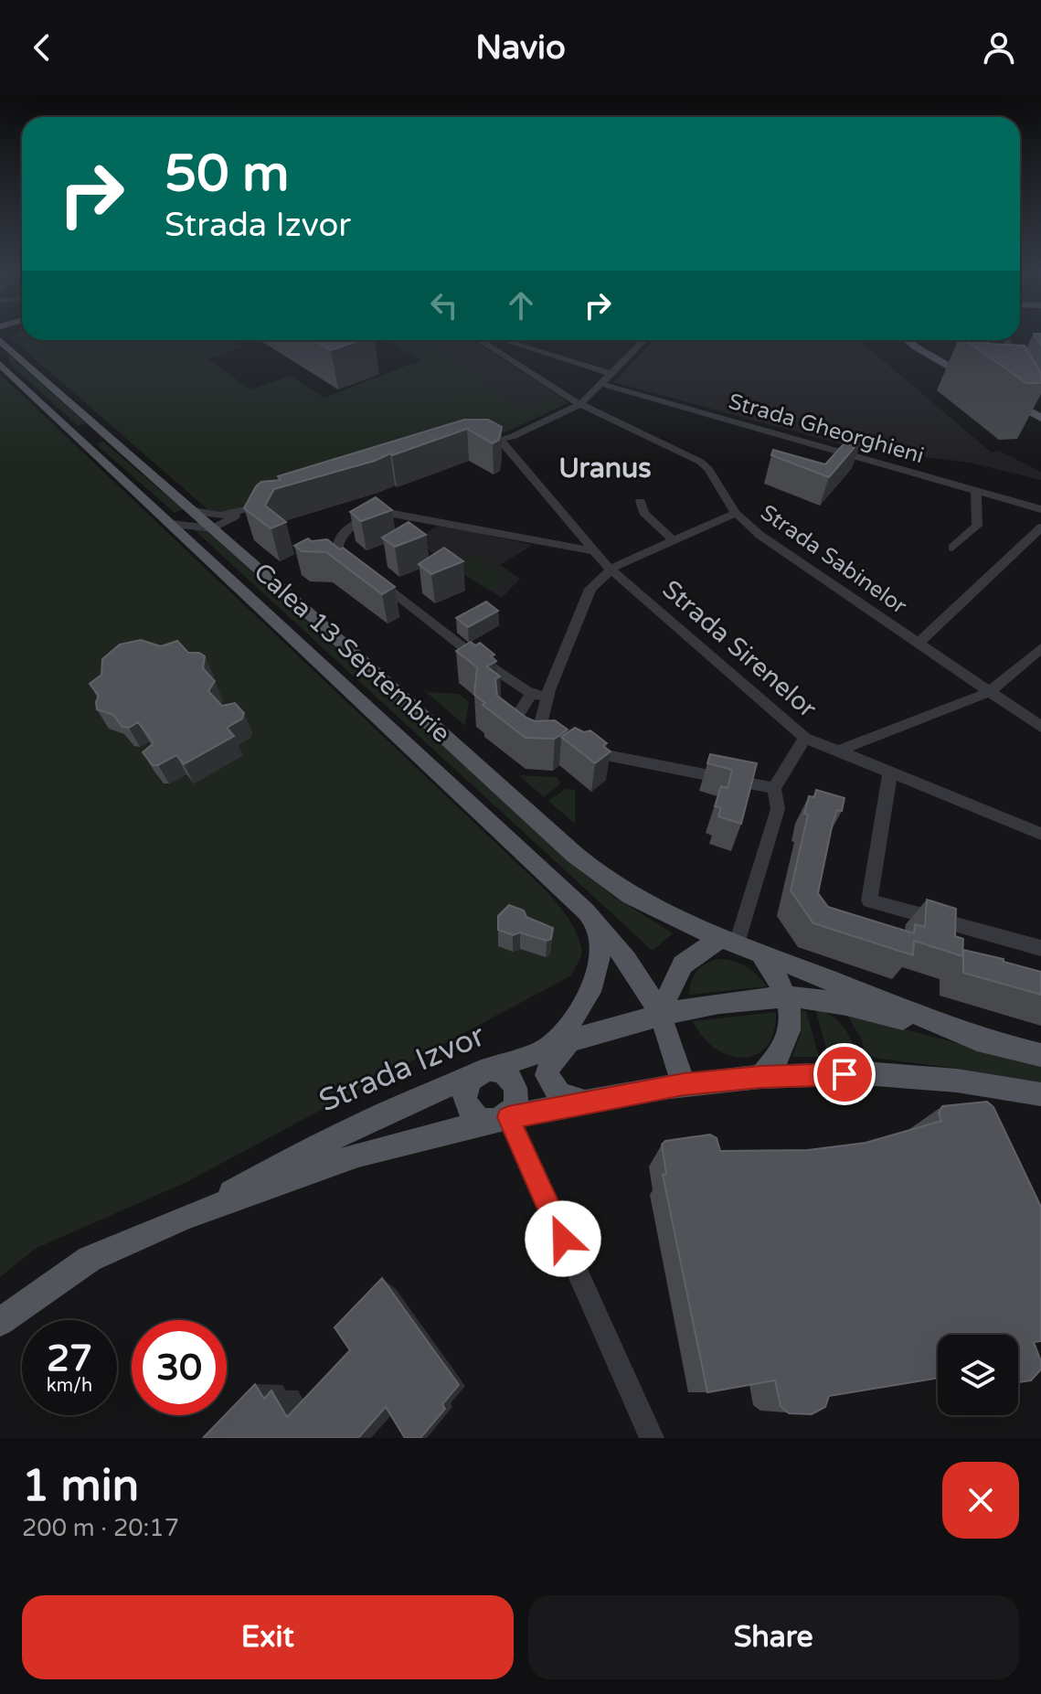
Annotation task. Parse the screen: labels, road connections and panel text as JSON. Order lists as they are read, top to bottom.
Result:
{
  "streets": {
    "main road": ["Calea 13 Septembrie", "Strada Izvor"],
    "street": ["Strada Gheorghieni", "Strada Sabinelor", "Strada Sirenelor"]
  },
  "crossings": [
    ["Calea 13 Septembrie", "Strada Izvor"]
  ],
  "districts": ["Uranus"],
  "page": {
    "header": "Navio",
    "turn": ["50 m", "Strada Izvor"],
    "speed": "27 km/h",
    "limit": "30",
    "heading": ["1 min", "200 m · 20:17"],
    "buttons": ["Exit", "Share"]
  }
}
